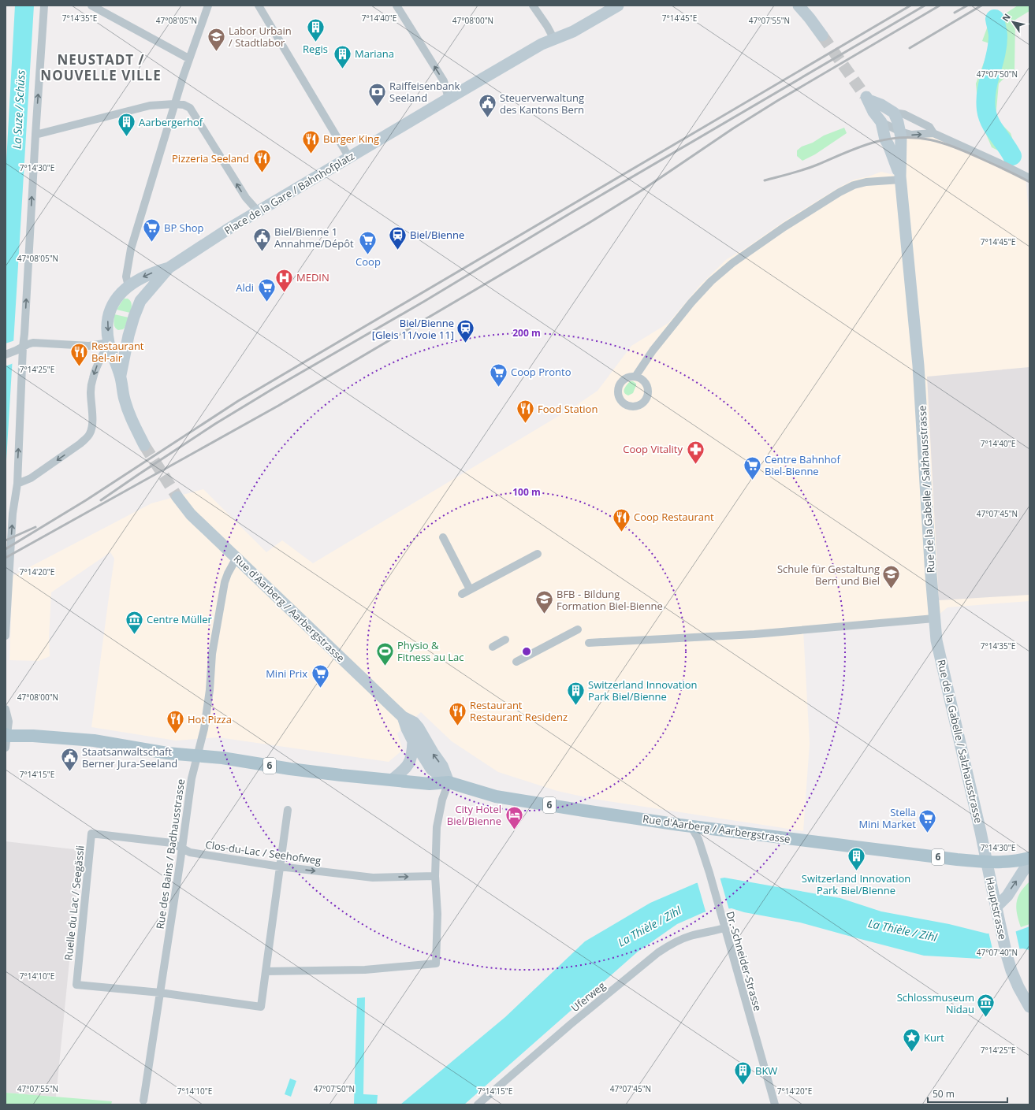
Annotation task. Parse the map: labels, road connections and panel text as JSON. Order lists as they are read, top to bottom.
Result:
{
  "streets": {
    "main road": ["Rue d'Aarberg / Aarbergstrasse", "6"],
    "street": [
      "Place de la Gare / Bahnhofplatz",
      "Rue de la Gabelle / Salzhausstrasse",
      "Clos-du-Lac / Seehofweg",
      "Rue des Bains / Badhausstrasse",
      "Ruelle du Lac / Seegässli",
      "Hauptstrasse",
      "Dr.-Schneider-Strasse",
      "Uferweg"
    ]
  },
  "crossings": [
    ["Rue de la Gabelle / Salzhausstrasse", "Rue d'Aarberg / Aarbergstrasse"],
    ["Rue de la Gabelle / Salzhausstrasse", "6"],
    ["Rue de la Gabelle / Salzhausstrasse", "Hauptstrasse"],
    ["Rue d'Aarberg / Aarbergstrasse", "6"],
    ["Rue d'Aarberg / Aarbergstrasse", "Rue des Bains / Badhausstrasse"],
    ["Rue d'Aarberg / Aarbergstrasse", "Hauptstrasse"],
    ["Rue d'Aarberg / Aarbergstrasse", "Dr.-Schneider-Strasse"],
    ["6", "Rue des Bains / Badhausstrasse"],
    ["6", "Hauptstrasse"],
    ["Clos-du-Lac / Seehofweg", "Rue des Bains / Badhausstrasse"],
    ["Clos-du-Lac / Seehofweg", "Ruelle du Lac / Seegässli"],
    ["Rue des Bains / Badhausstrasse", "Ruelle du Lac / Seegässli"],
    ["Dr.-Schneider-Strasse", "Uferweg"]
  ],
  "one_way": ["Clos-du-Lac / Seehofweg"],
  "districts": ["NEUSTADT / NOUVELLE VILLE"],
  "water": ["La Suze / Schüss", "La Thièle / Zihl"],
  "places": {
    "building": [
      "Regis",
      "Mariana",
      "Aarbergerhof",
      "Switzerland Innovation Park Biel/Bienne",
      "Switzerland Innovation Park Biel/BIenne",
      "BKW"
    ],
    "school or university": ["Labor Urbain / Stadtlabor", "Schule für Gestaltung Bern und Biel", "BFB - Bildung Formation Biel-Bienne"],
    "bank": ["Raiffeisenbank Seeland"],
    "public building": ["Steuerverwaltung des Kantons Bern", "Biel/Bienne 1 Annahme/Dépôt", "Staatsanwaltschaft Berner Jura-Seeland"],
    "restaurant": [
      "Burger King",
      "Pizzeria Seeland",
      "Restaurant Bel-air",
      "Food Station",
      "Coop Restaurant",
      "Restaurant Restaurant Residenz",
      "Hot Pizza"
    ],
    "supermarket": [
      "BP Shop",
      "Coop",
      "Aldi",
      "Coop Pronto",
      "Centre Bahnhof Biel-Bienne",
      "Mini Prix",
      "Stella Mini Market"
    ],
    "station": ["Biel/Bienne", "Biel/Bienne [Gleis 11/voie 11]"],
    "hospital": ["MEDIN"],
    "pharmacy": ["Coop Vitality"],
    "museum": ["Centre Müller", "Schlossmuseum Nidau"],
    "sports": ["Physio & Fitness au Lac"],
    "hotel": ["City Hotel Biel/Bienne"],
    "place": ["Kurt"]
  },
  "scale_bar": "50 m",
  "north": "top left",
  "coordinates": [
    "7°14'35\"E",
    "7°14'40\"E",
    "7°14'45\"E",
    "47°08'05\"N",
    "47°08'00\"N",
    "47°07'55\"N",
    "47°07'50\"N",
    "7°14'30\"E",
    "7°14'25\"E",
    "47°07'45\"N",
    "7°14'20\"E",
    "7°14'15\"E",
    "47°07'40\"N",
    "7°14'10\"E"
  ],
  "rings": ["200 m", "100 m"]
}
